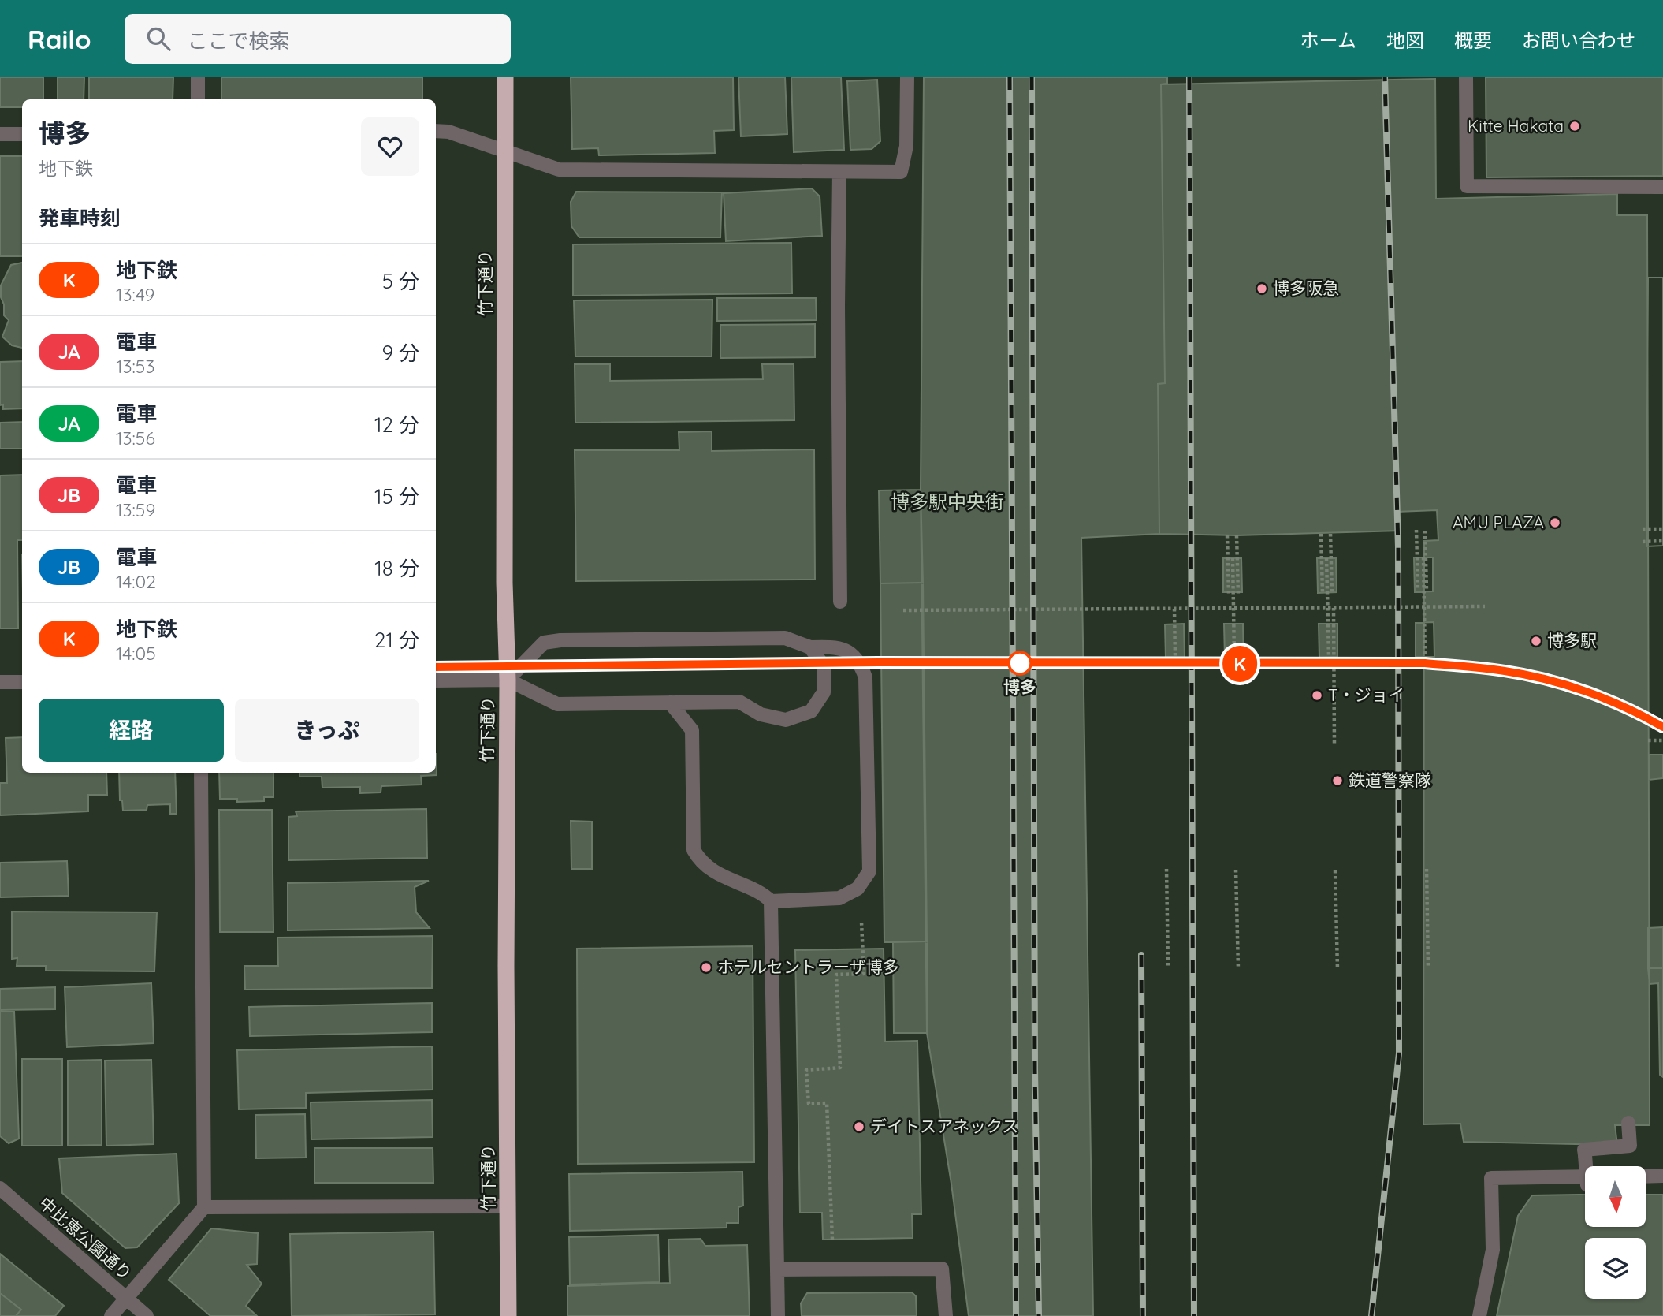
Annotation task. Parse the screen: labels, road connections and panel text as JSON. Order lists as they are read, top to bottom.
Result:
{
  "streets": {
    "highway": ["竹下通り"],
    "street": ["中比恵公園通り"]
  },
  "districts": ["博多駅中央街"],
  "places": [
    "Kitte Hakata",
    "博多阪急",
    "AMU PLAZA",
    "博多駅",
    "博多",
    "T・ジョイ",
    "鉄道警察隊",
    "ホテルセントラーザ博多",
    "デイトスアネックス"
  ],
  "lines": ["metro line K"],
  "north": "bottom",
  "page": {
    "header": "Railo",
    "search": "ここで検索",
    "nav": [
      "ホーム",
      "地図",
      "概要",
      "お問い合わせ"
    ],
    "on_map": "K",
    "heading": [
      ["博多", "地下鉄"],
      "発車時刻"
    ],
    "list": [
      {
        "mark": "K",
        "name": "地下鉄",
        "note": "13:49",
        "value": "5 分"
      },
      {
        "mark": "JA",
        "name": "電車",
        "note": "13:53",
        "value": "9 分"
      },
      {
        "mark": "JA",
        "name": "電車",
        "note": "13:56",
        "value": "12 分"
      },
      {
        "mark": "JB",
        "name": "電車",
        "note": "13:59",
        "value": "15 分"
      },
      {
        "mark": "JB",
        "name": "電車",
        "note": "14:02",
        "value": "18 分"
      },
      {
        "mark": "K",
        "name": "地下鉄",
        "note": "14:05",
        "value": "21 分"
      }
    ],
    "buttons": ["経路", "きっぷ"]
  }
}
